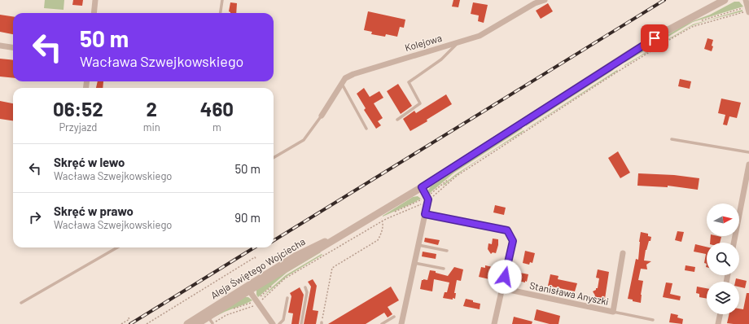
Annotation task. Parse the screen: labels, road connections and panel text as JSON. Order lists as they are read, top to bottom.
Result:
{
  "streets": {
    "street": ["Kolejowa", "Aleja Świętego Wojciecha", "Stanisława Anyszki"]
  },
  "north": "right",
  "page": {
    "turn": ["50 m", "Wacława Szwejkowskiego"],
    "eta": [
      "06:52",
      "Przyjazd",
      "2",
      "min",
      "460",
      "m"
    ],
    "list": [
      {
        "name": "Skręć w lewo",
        "note": "Wacława Szwejkowskiego",
        "value": "50 m"
      },
      {
        "name": "Skręć w prawo",
        "note": "Wacława Szwejkowskiego",
        "value": "90 m"
      }
    ]
  }
}
